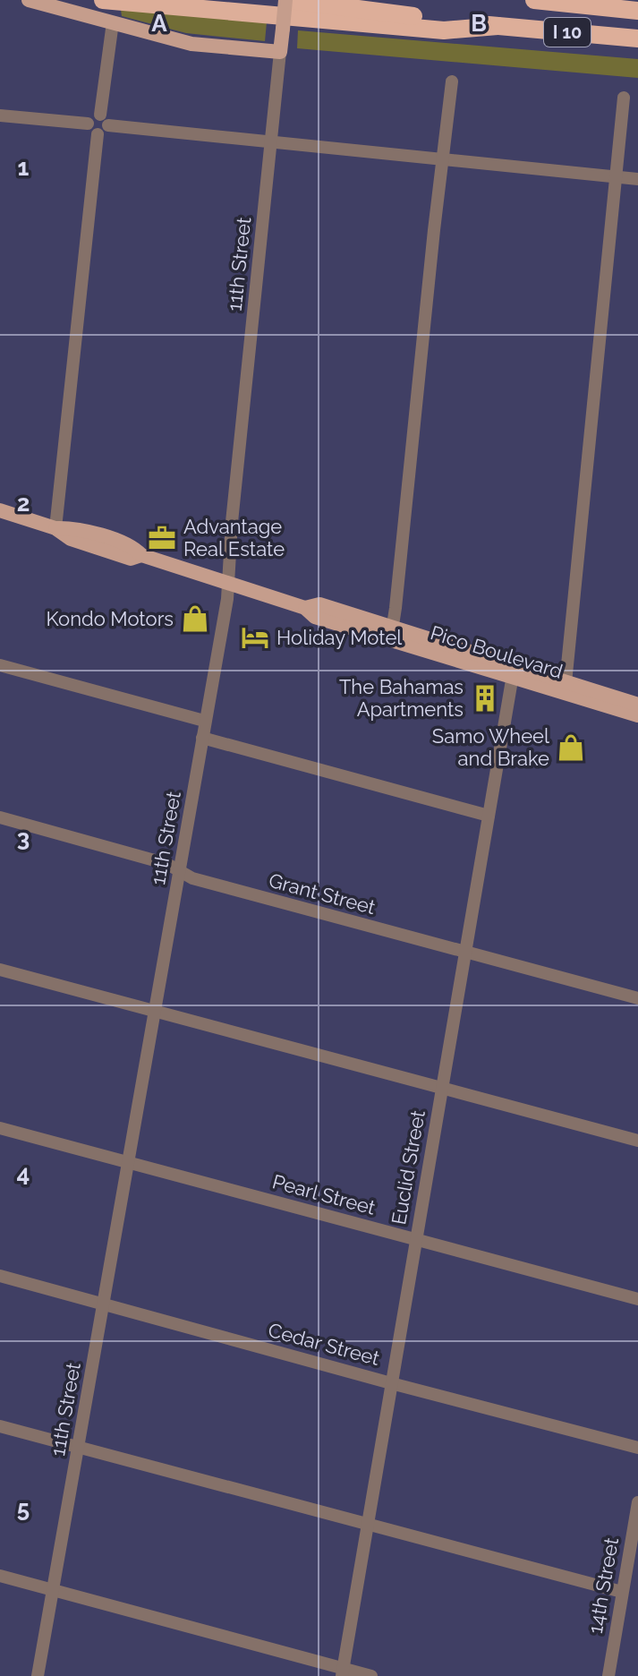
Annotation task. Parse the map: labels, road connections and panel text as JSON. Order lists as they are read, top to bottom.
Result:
{
  "streets": {
    "highway": ["I 10"],
    "main road": ["11th Street", "Pico Boulevard"],
    "street": [
      "Grant Street",
      "Euclid Street",
      "Pearl Street",
      "Cedar Street",
      "14th Street"
    ]
  },
  "crossings": [
    ["I 10", "11th Street"],
    ["11th Street", "Pico Boulevard"],
    ["11th Street", "Grant Street"],
    ["11th Street", "Pearl Street"],
    ["11th Street", "Cedar Street"],
    ["Pico Boulevard", "Euclid Street"],
    ["Grant Street", "Euclid Street"],
    ["Euclid Street", "Pearl Street"],
    ["Euclid Street", "Cedar Street"]
  ],
  "places": {
    "office": ["Advantage Real Estate"],
    "shop": ["Kondo Motors", "Samo Wheel and Brake"],
    "hotel": ["Holiday Motel"],
    "building": ["The Bahamas Apartments"]
  },
  "grid": {
    "columns": ["A", "B"],
    "rows": [
      "1",
      "2",
      "3",
      "4",
      "5"
    ]
  }
}
